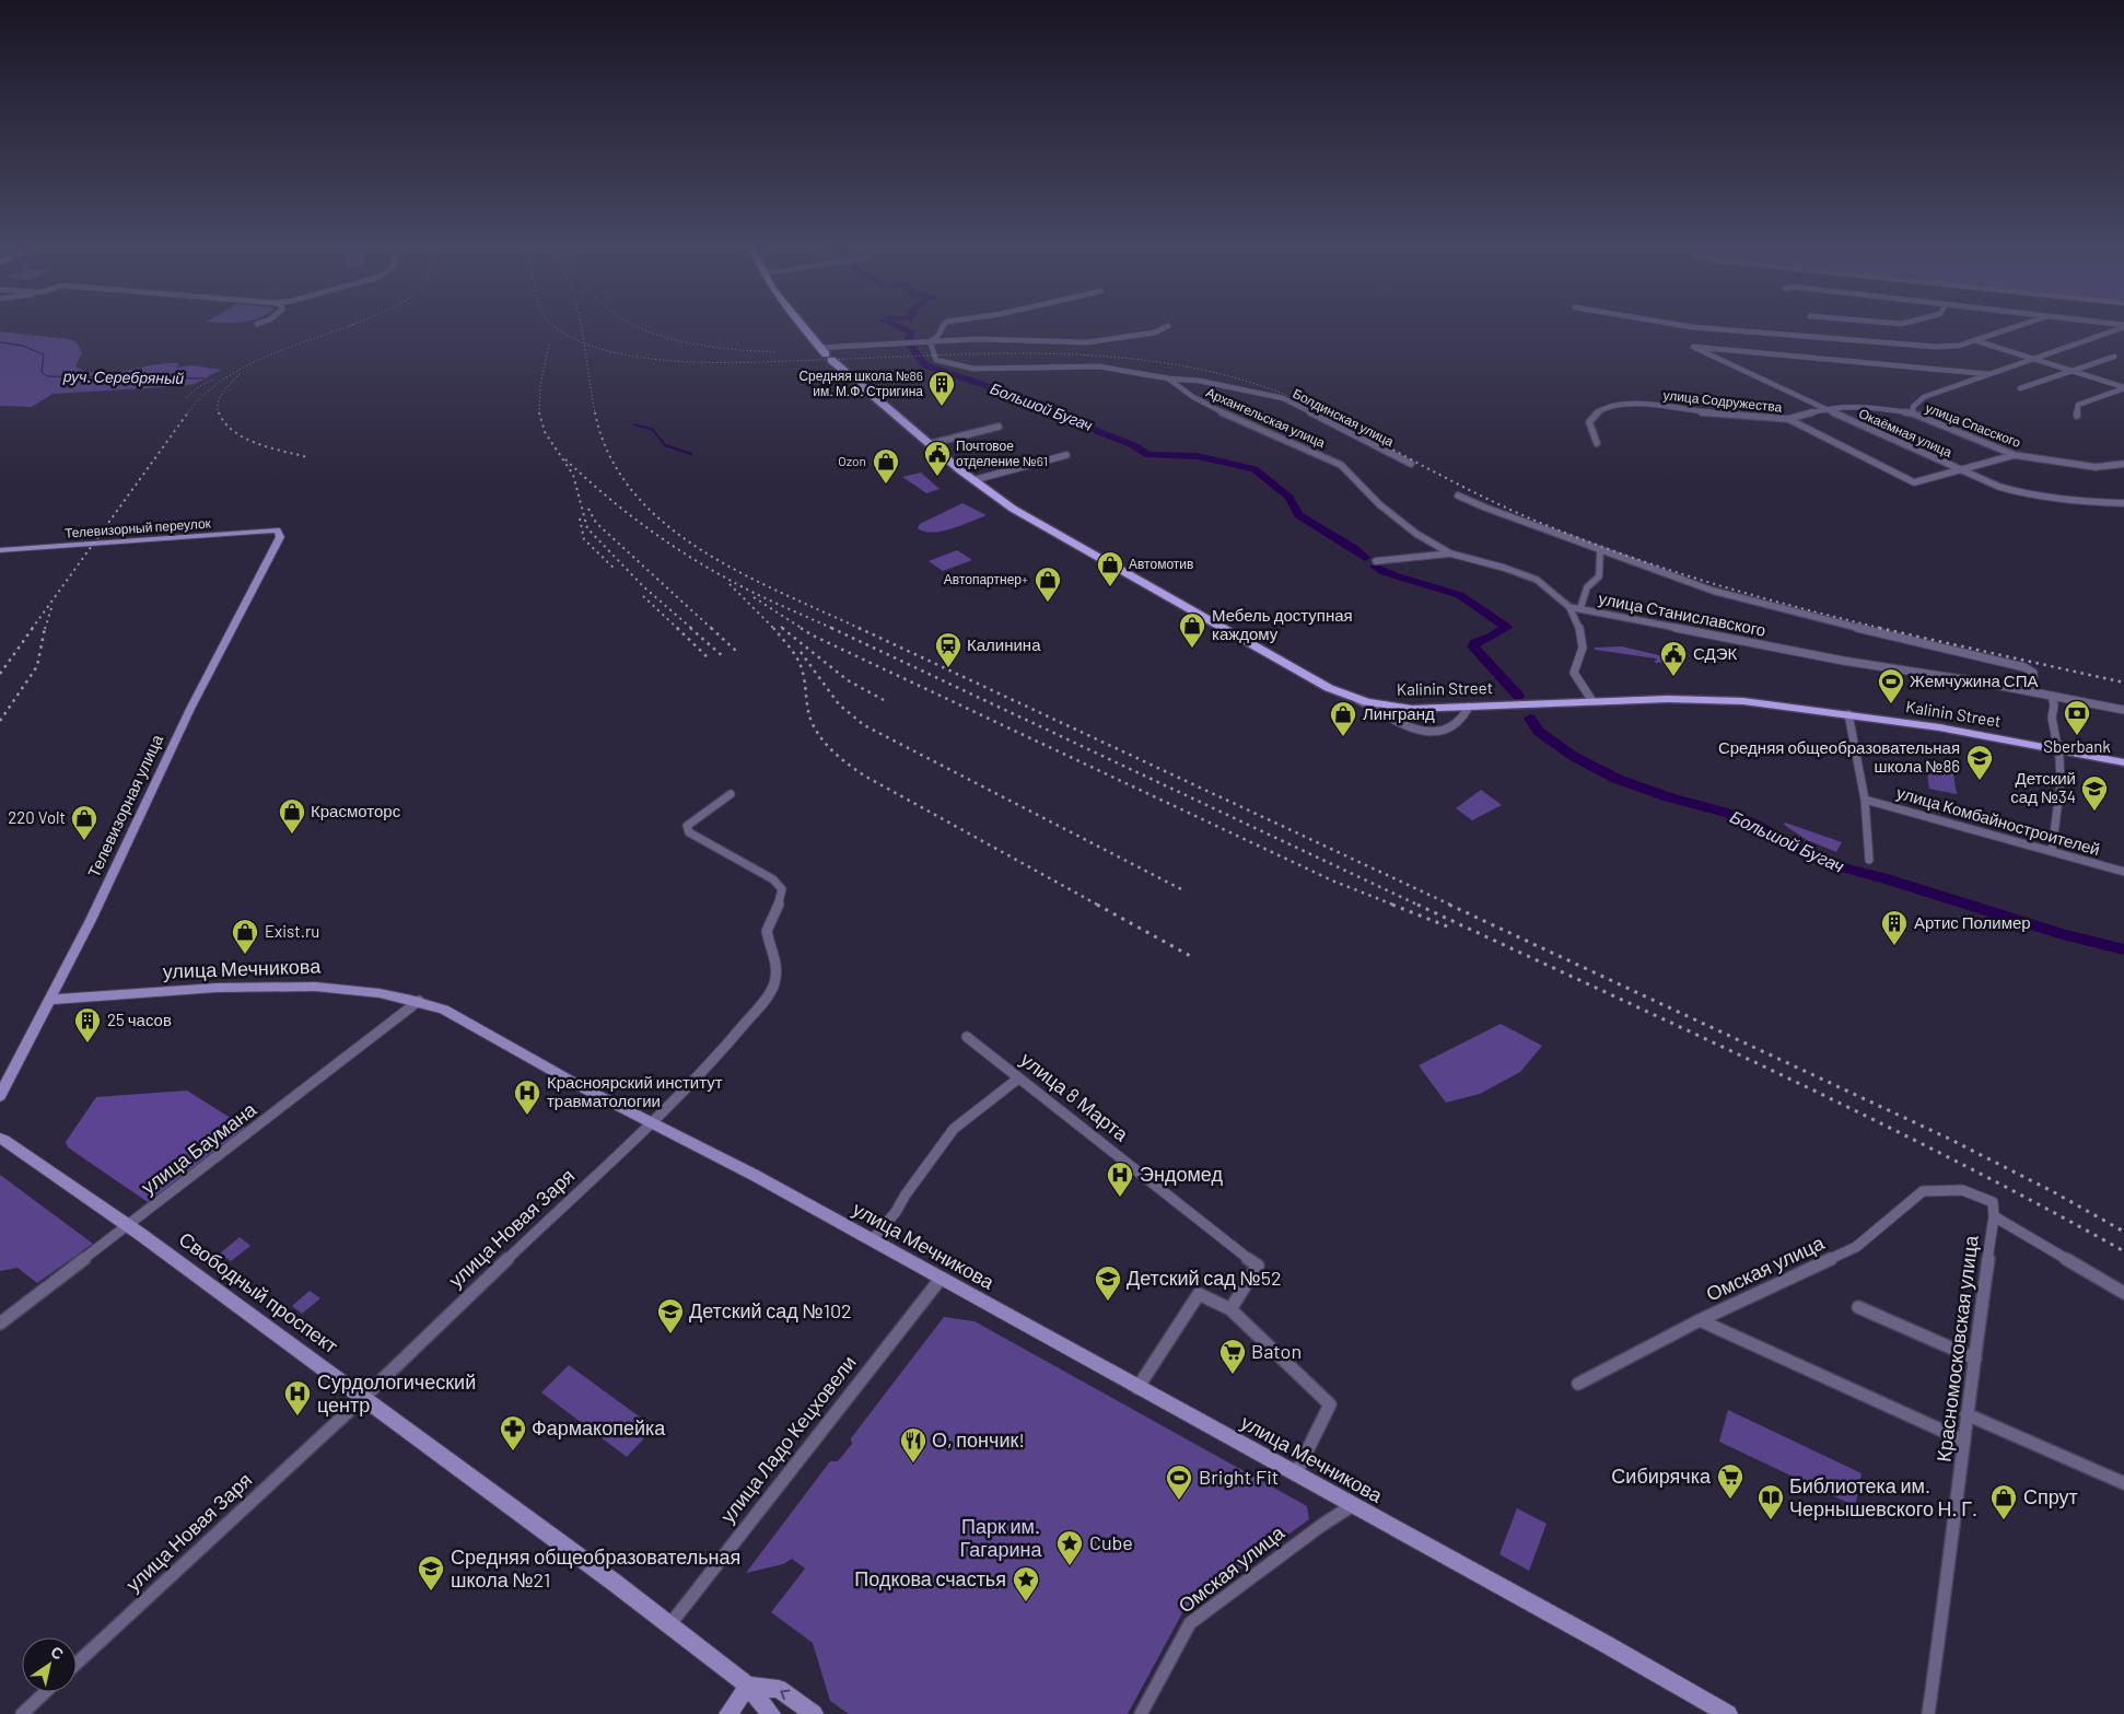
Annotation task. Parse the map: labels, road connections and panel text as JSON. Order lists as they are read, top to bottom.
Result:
{
  "streets": {
    "main road": ["Kalinin Street"],
    "street": [
      "улица Содружества",
      "Архангельская улица",
      "Болдинская улица",
      "улица Спасского",
      "Окаёмная улица",
      "Телевизорный переулок",
      "улица Станиславского",
      "Телевизорная улица",
      "улица Комбайностроителей",
      "улица Мечникова",
      "улица 8 Марта",
      "улица Баумана",
      "улица Новая Заря",
      "Омская улица",
      "Свободный проспект",
      "Красномосковская улица",
      "улица Ладо Кецховели"
    ]
  },
  "crossings": [
    ["улица Содружества", "улица Спасского"],
    ["улица Содружества", "Окаёмная улица"],
    ["Архангельская улица", "Болдинская улица"],
    ["Телевизорный переулок", "Телевизорная улица"],
    ["Телевизорная улица", "улица Мечникова"],
    ["улица Мечникова", "улица Баумана"],
    ["улица Мечникова", "улица Новая Заря"],
    ["улица Мечникова", "Омская улица"],
    ["улица Мечникова", "улица Ладо Кецховели"],
    ["улица Баумана", "Свободный проспект"],
    ["улица Новая Заря", "Свободный проспект"],
    ["Омская улица", "Красномосковская улица"],
    ["Свободный проспект", "улица Ладо Кецховели"]
  ],
  "water": ["руч. Серебряный", "Большой Бугач"],
  "parks": ["Парк им. Гагарина"],
  "places": {
    "building": ["Средняя школа №86 им. М.Ф. Стригина", "Артис Полимер", "25 часов"],
    "public building": ["Почтовое отделение №61", "СДЭК"],
    "shop": [
      "Ozon",
      "Автомотив",
      "Автопартнер+",
      "Мебель доступная каждому",
      "Лингранд",
      "Красмоторс",
      "220 Volt",
      "Exist.ru",
      "Спрут"
    ],
    "station": ["Калинина"],
    "sports": ["Жемчужина СПА", "Bright Fit"],
    "bank": ["Sberbank"],
    "school or university": [
      "Средняя общеобразовательная школа №86",
      "Детский сад №34",
      "Детский сад №52",
      "Детский сад №102",
      "Средняя общеобразовательная школа №21"
    ],
    "hospital": ["Красноярский институт травматологии", "Эндомед", "Сурдологический центр"],
    "supermarket": ["Baton", "Сибирячка"],
    "pharmacy": ["Фармакопейка"],
    "restaurant": ["О, пончик!"],
    "library": ["Библиотека им. Чернышевского Н. Г."],
    "place": ["Cube", "Подкова счастья"]
  },
  "north": "top right"
}
